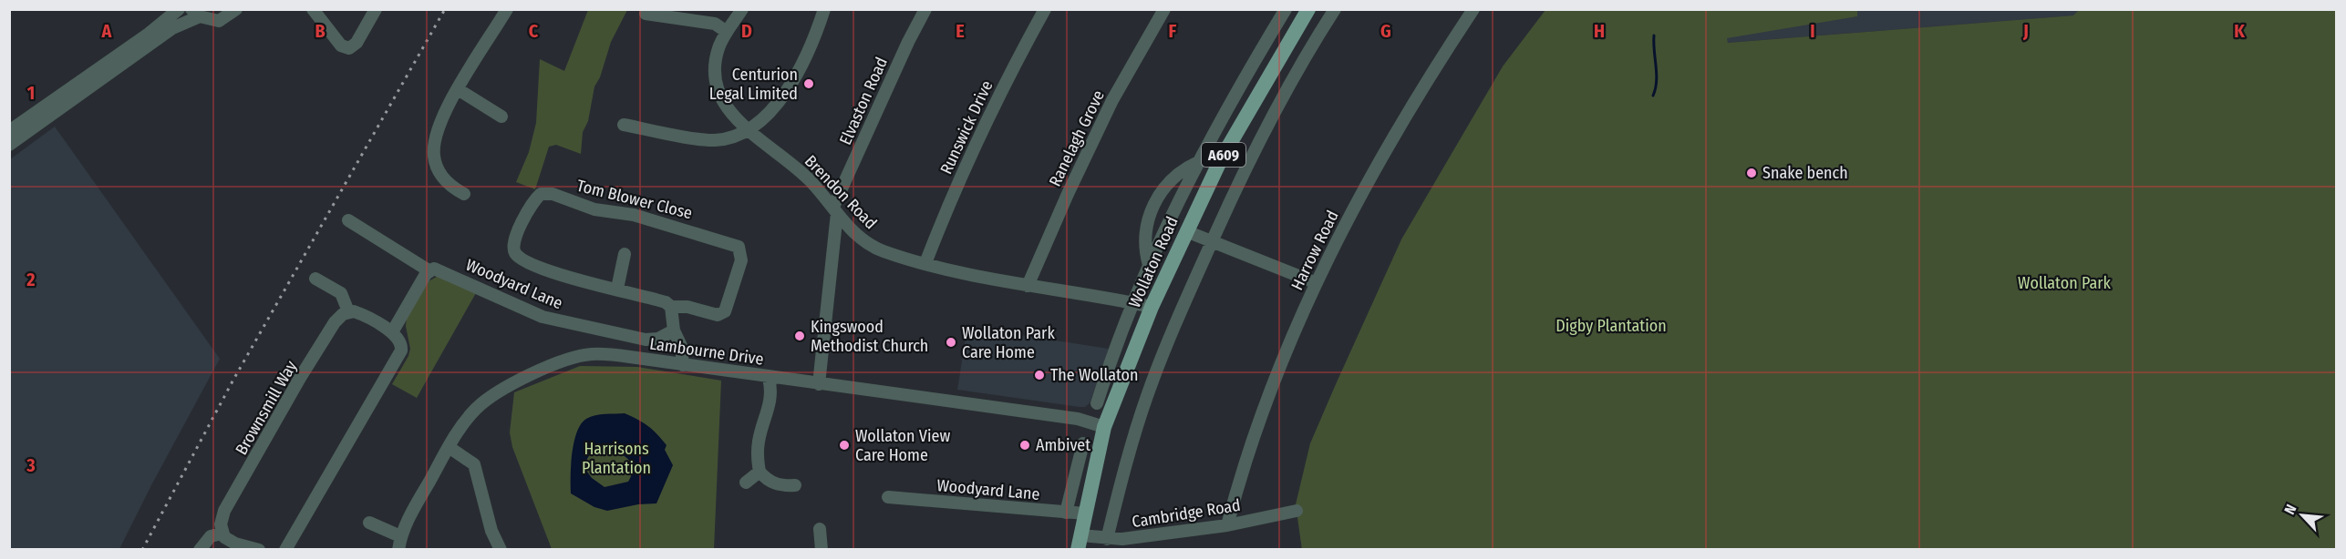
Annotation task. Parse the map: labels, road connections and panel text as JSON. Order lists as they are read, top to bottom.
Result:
{
  "streets": {
    "main road": ["A609", "Wollaton Road"],
    "street": [
      "Elvaston Road",
      "Runswick Drive",
      "Ranelagh Grove",
      "Brendon Road",
      "Tom Blower Close",
      "Harrow Road",
      "Woodyard Lane",
      "Lambourne Drive",
      "Brownsmill Way",
      "Cambridge Road"
    ]
  },
  "crossings": [
    ["Elvaston Road", "Brendon Road"],
    ["Elvaston Road", "Lambourne Drive"],
    ["Runswick Drive", "Brendon Road"],
    ["Ranelagh Grove", "Brendon Road"],
    ["Brendon Road", "Wollaton Road"],
    ["Harrow Road", "Cambridge Road"],
    ["Wollaton Road", "Woodyard Lane"],
    ["Wollaton Road", "Lambourne Drive"],
    ["Wollaton Road", "Cambridge Road"]
  ],
  "parks": ["Wollaton Park", "Digby Plantation", "Harrisons Plantation"],
  "places": [
    "Centurion Legal Limited",
    "Snake bench",
    "Kingswood Methodist Church",
    "Wollaton Park Care Home",
    "The Wollaton",
    "Wollaton View Care Home",
    "Ambivet"
  ],
  "north": "top left",
  "grid": {
    "columns": [
      "A",
      "B",
      "C",
      "D",
      "E",
      "F",
      "G",
      "H",
      "I",
      "J",
      "K"
    ],
    "rows": ["1", "2", "3"]
  }
}
